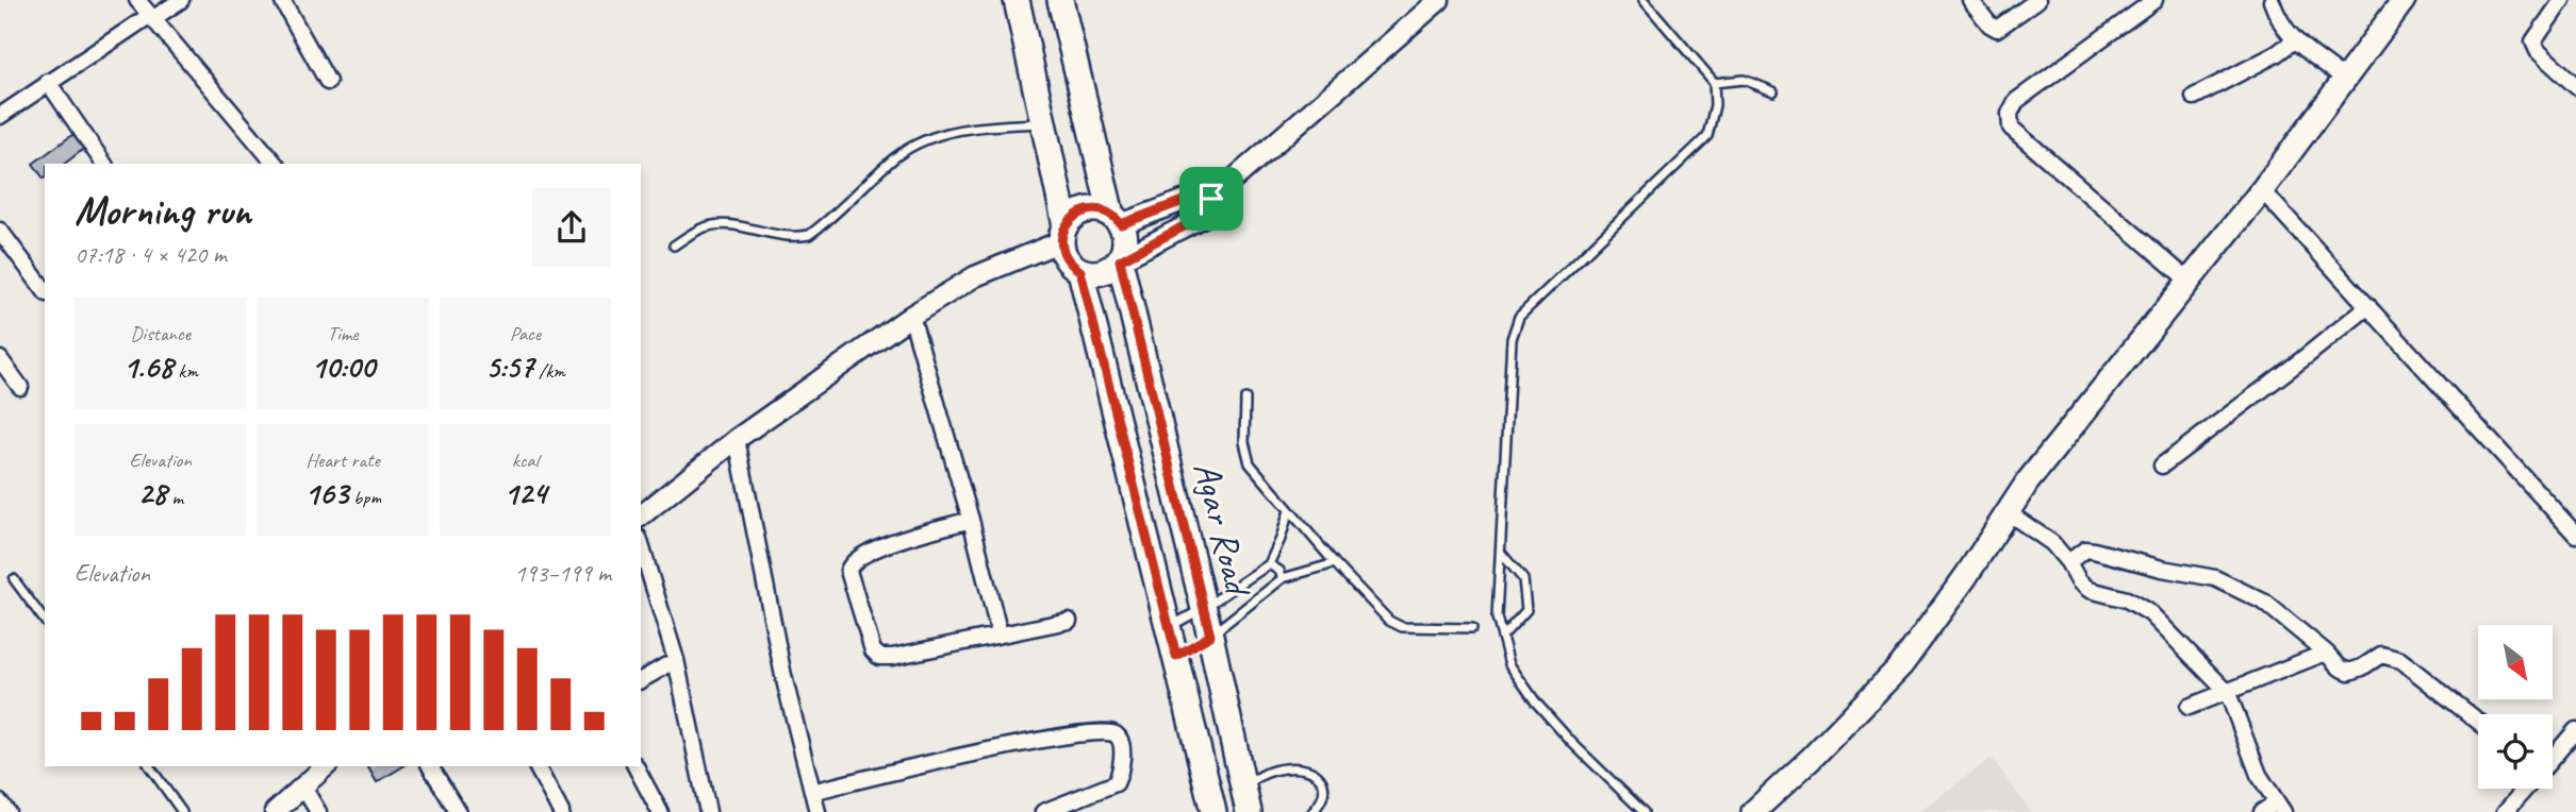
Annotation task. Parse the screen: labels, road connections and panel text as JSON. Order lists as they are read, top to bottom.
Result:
{
  "streets": {
    "main road": ["Agar Road"]
  },
  "north": "bottom right",
  "page": {
    "heading": ["Morning run", "07:18 · 4 × 420 m"],
    "stats": [
      ["Distance", "1.68 km"],
      ["Time", "10:00"],
      ["Pace", "5:57 /km"],
      ["Elevation", "28 m"],
      ["Heart rate", "163 bpm"],
      ["kcal", "124"]
    ],
    "chart": ["Elevation", "193–199 m"]
  }
}
